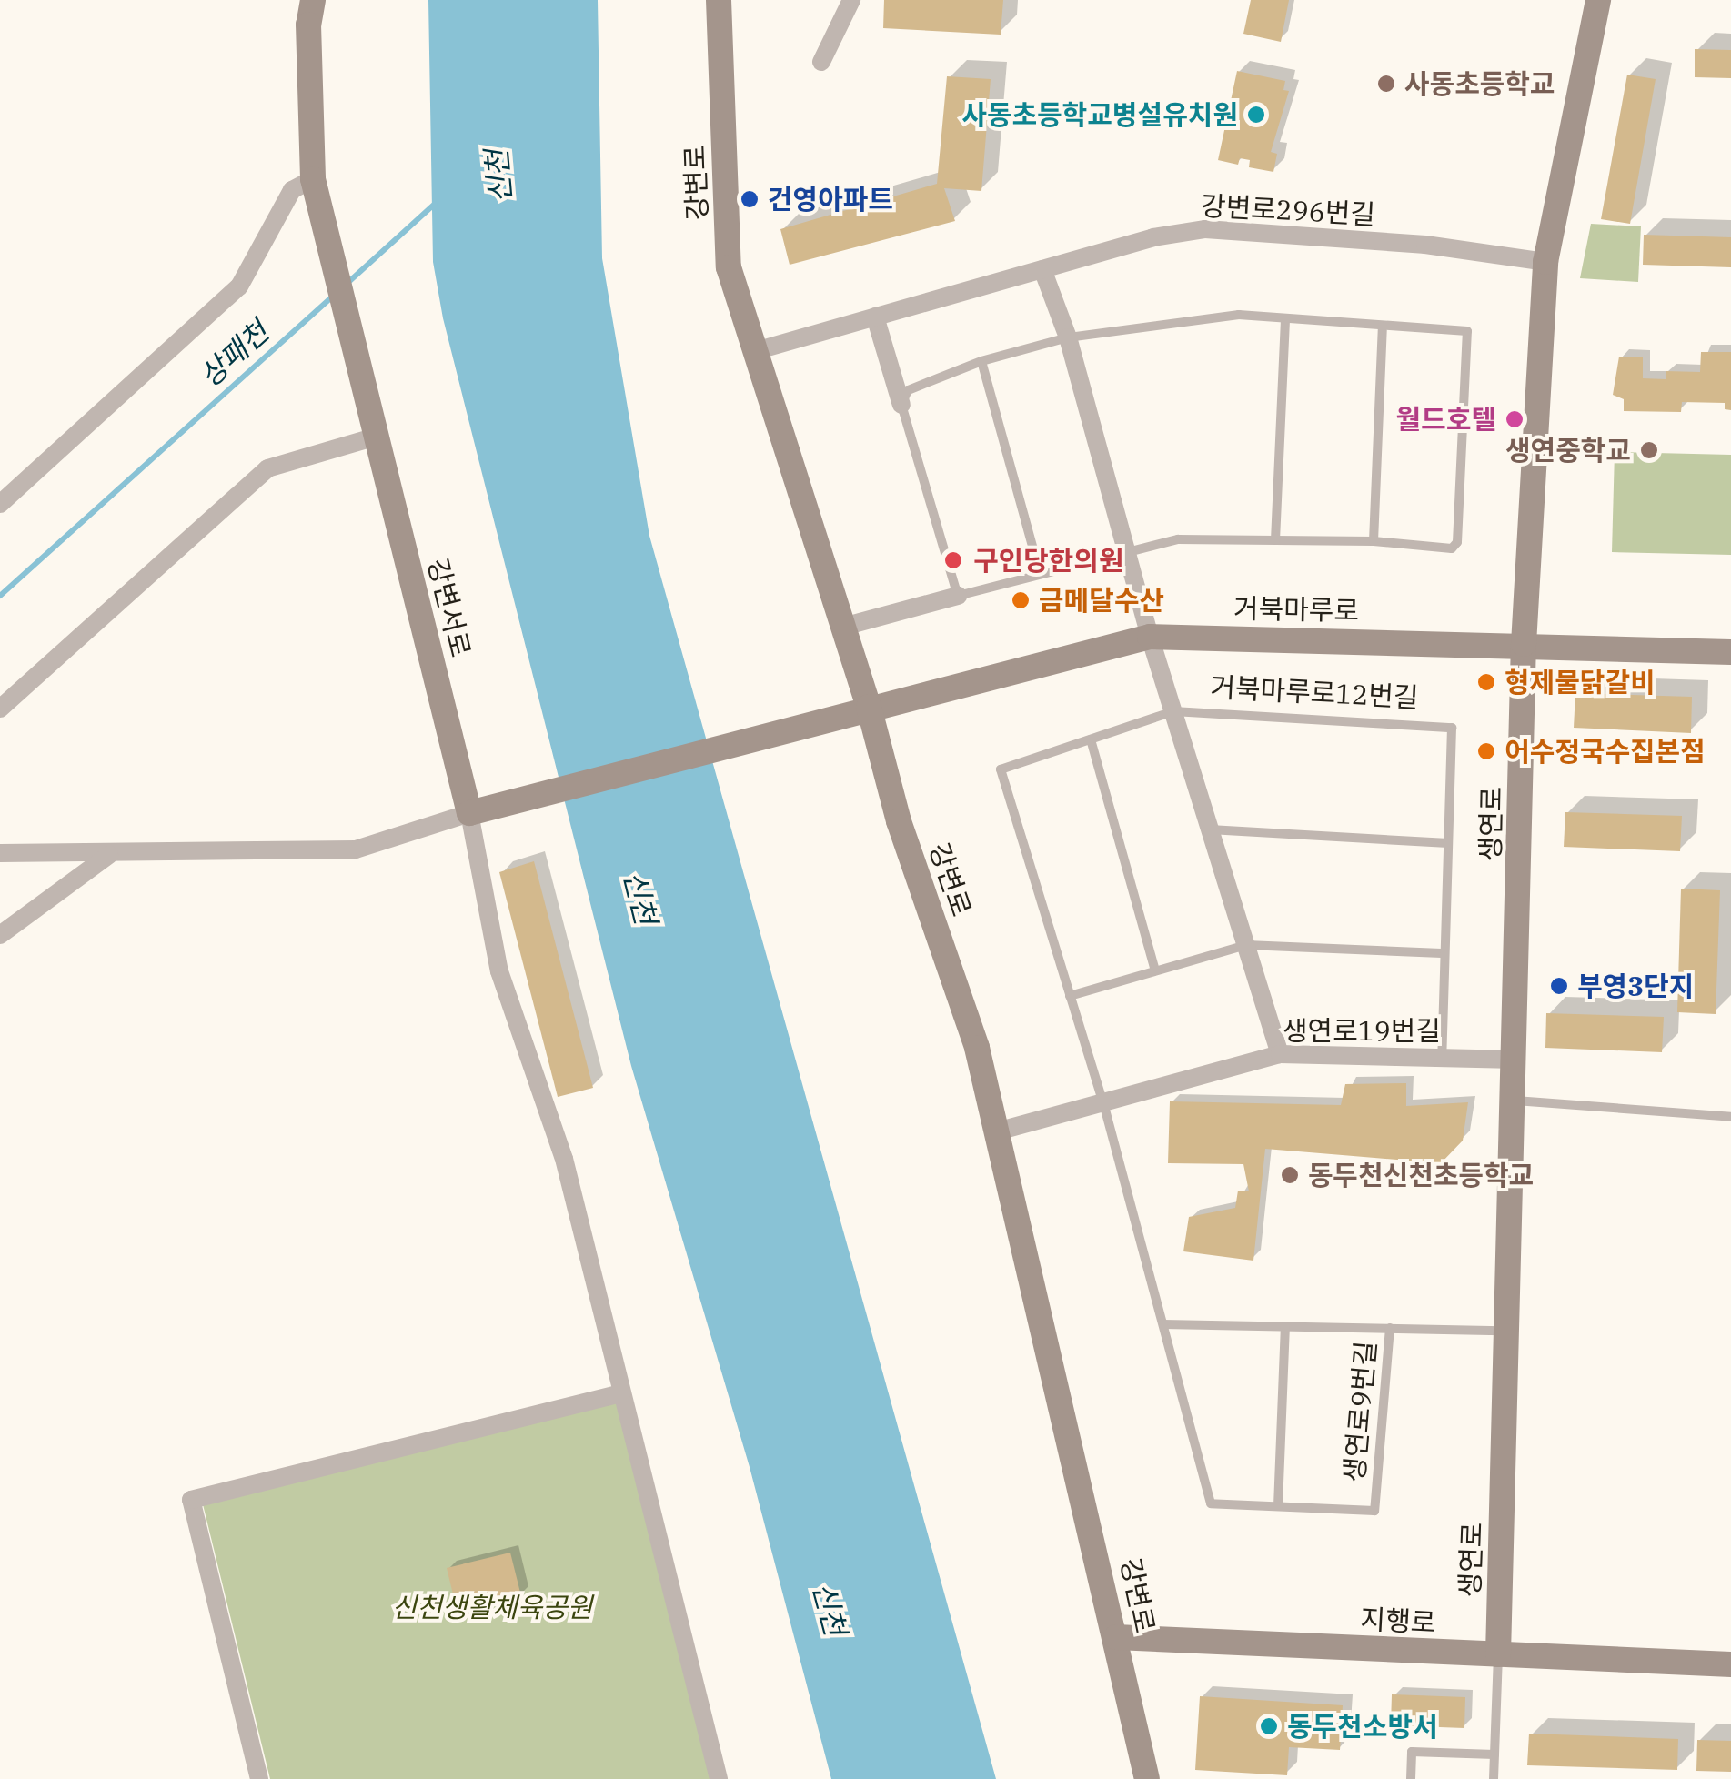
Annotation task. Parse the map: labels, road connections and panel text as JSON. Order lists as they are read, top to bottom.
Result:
{
  "streets": {
    "street": [
      "강변로",
      "강변로296번길",
      "강변서로",
      "거북마루로",
      "거북마루로12번길",
      "생연로",
      "생연로19번길",
      "지행로"
    ],
    "lane": ["생연로9번길"]
  },
  "crossings": [
    ["강변로", "강변로296번길"],
    ["강변로", "거북마루로"],
    ["강변로", "생연로19번길"],
    ["강변로", "지행로"],
    ["강변로296번길", "거북마루로12번길"],
    ["강변로296번길", "생연로"],
    ["강변서로", "거북마루로"],
    ["거북마루로", "거북마루로12번길"],
    ["거북마루로", "생연로"],
    ["거북마루로12번길", "생연로19번길"],
    ["생연로", "생연로19번길"],
    ["생연로", "생연로9번길"],
    ["생연로", "지행로"],
    ["생연로19번길", "생연로9번길"]
  ],
  "water": ["신천", "상패천"],
  "parks": ["신천생활체육공원"],
  "places": [
    "사동초등학교",
    "사동초등학교병설유치원",
    "건영아파트",
    "월드호텔",
    "생연중학교",
    "구인당한의원",
    "금메달수산",
    "형제물닭갈비",
    "어수정국수집본점",
    "부영3단지",
    "동두천신천초등학교",
    "동두천소방서"
  ]
}
